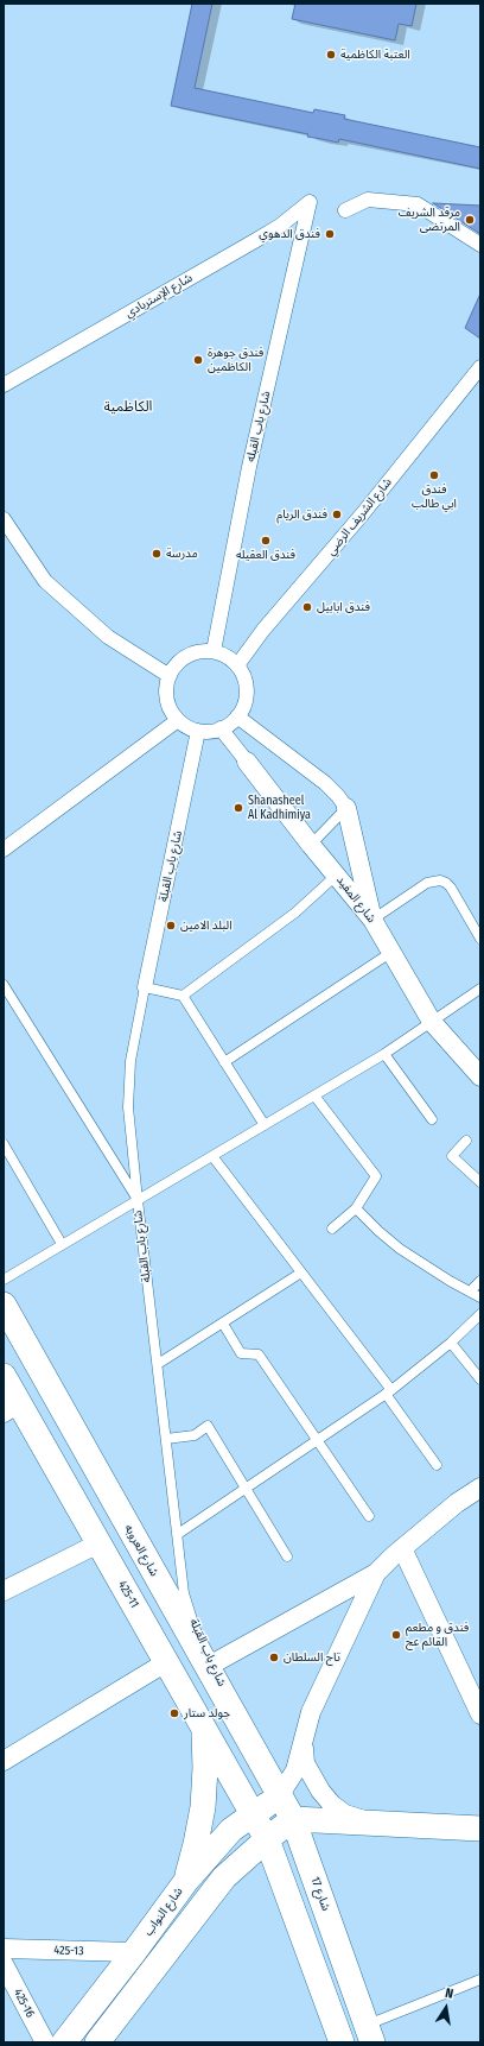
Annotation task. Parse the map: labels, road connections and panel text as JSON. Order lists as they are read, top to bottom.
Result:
{
  "streets": {
    "street": [
      "شارع الإستربادي",
      "شارع باب القبله",
      "شارع الشريف الرضي",
      "شارع باب القبلة",
      "شارع المفيد",
      "شارع العروبه",
      "425-11",
      "شارع 17",
      "شارع النواب",
      "425-13",
      "425-16"
    ]
  },
  "crossings": [
    ["شارع الإستربادي", "شارع باب القبله"],
    ["شارع باب القبله", "شارع الشريف الرضي"],
    ["شارع باب القبله", "شارع باب القبلة"],
    ["شارع باب القبله", "شارع المفيد"],
    ["شارع الشريف الرضي", "شارع باب القبلة"],
    ["شارع الشريف الرضي", "شارع المفيد"],
    ["شارع باب القبلة", "شارع المفيد"],
    ["شارع باب القبلة", "شارع 17"],
    ["شارع العروبه", "شارع 17"],
    ["شارع العروبه", "شارع النواب"],
    ["425-11", "شارع النواب"],
    ["شارع 17", "شارع النواب"],
    ["شارع النواب", "425-13"]
  ],
  "districts": ["الكاظمية"],
  "places": [
    "العتبة الكاظمية",
    "مرقد الشريف المرتضى",
    "فندق الدهوي",
    "فندق جوهرة الكاظمين",
    "فندق ابي طالب",
    "فندق الريام",
    "فندق العقيله",
    "مدرسة",
    "فندق ابابيل",
    "Shanasheel Al Kadhimiya",
    "البلد الامين",
    "فندق و مطعم القائم عج",
    "تاج السلطان",
    "جولد ستار"
  ],
  "north": "top"
}
